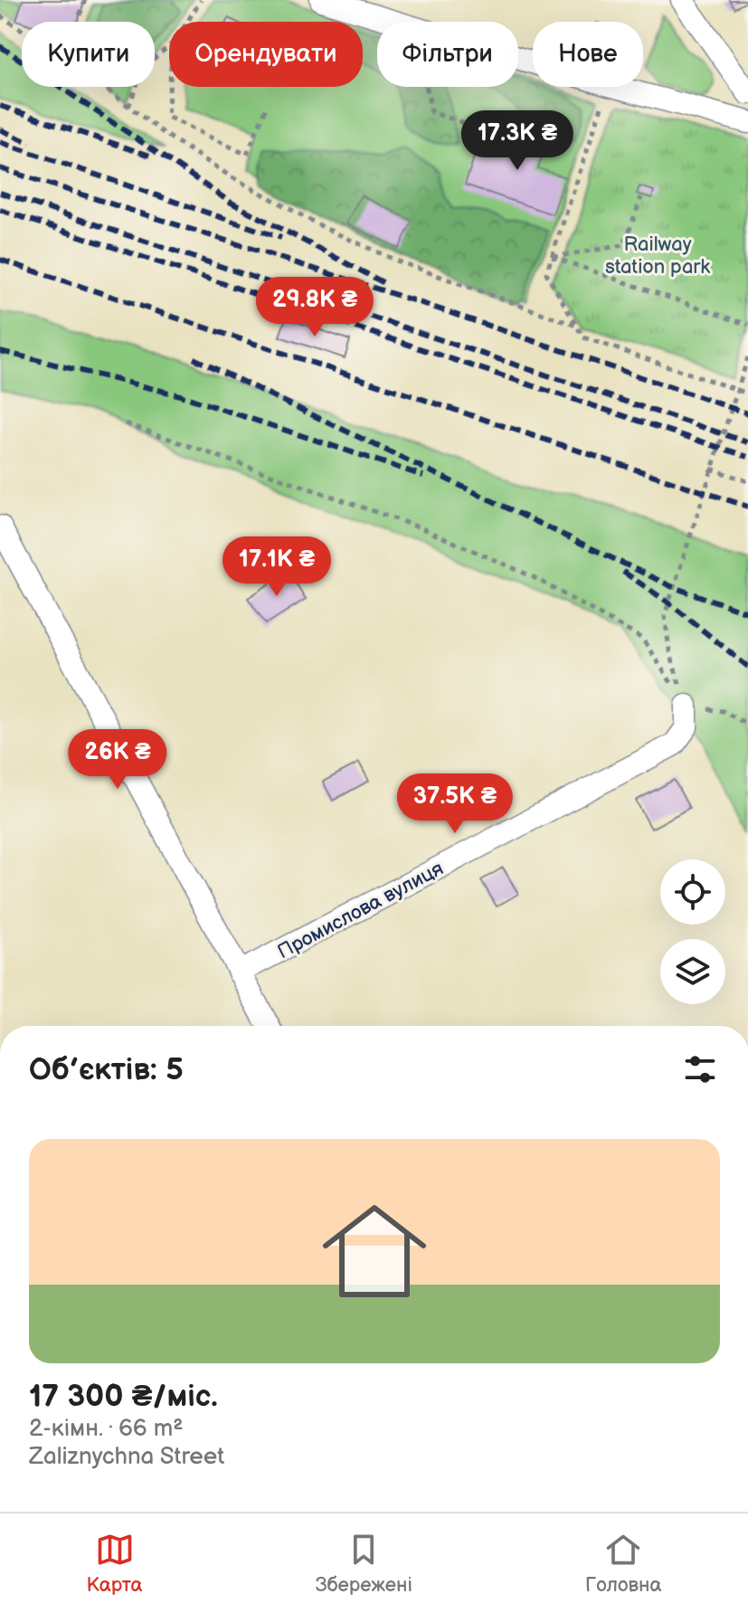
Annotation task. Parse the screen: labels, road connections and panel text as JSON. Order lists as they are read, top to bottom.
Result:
{
  "streets": {
    "street": ["Промислова вулиця"]
  },
  "parks": ["Railway station park"],
  "page": {
    "chip": [
      "Купити",
      "Орендувати",
      "Фільтри",
      "Нове"
    ],
    "price": [
      "17.3K ₴",
      "29.8K ₴",
      "17.1K ₴",
      "26K ₴",
      "37.5K ₴"
    ],
    "heading": "Об’єктів: 5",
    "list": [
      {
        "name": "17 300 ₴/міс.",
        "note": "2-кімн. · 66 m² · Zaliznychna Street"
      }
    ],
    "tabs": ["Карта", "Збережені", "Головна"]
  }
}
